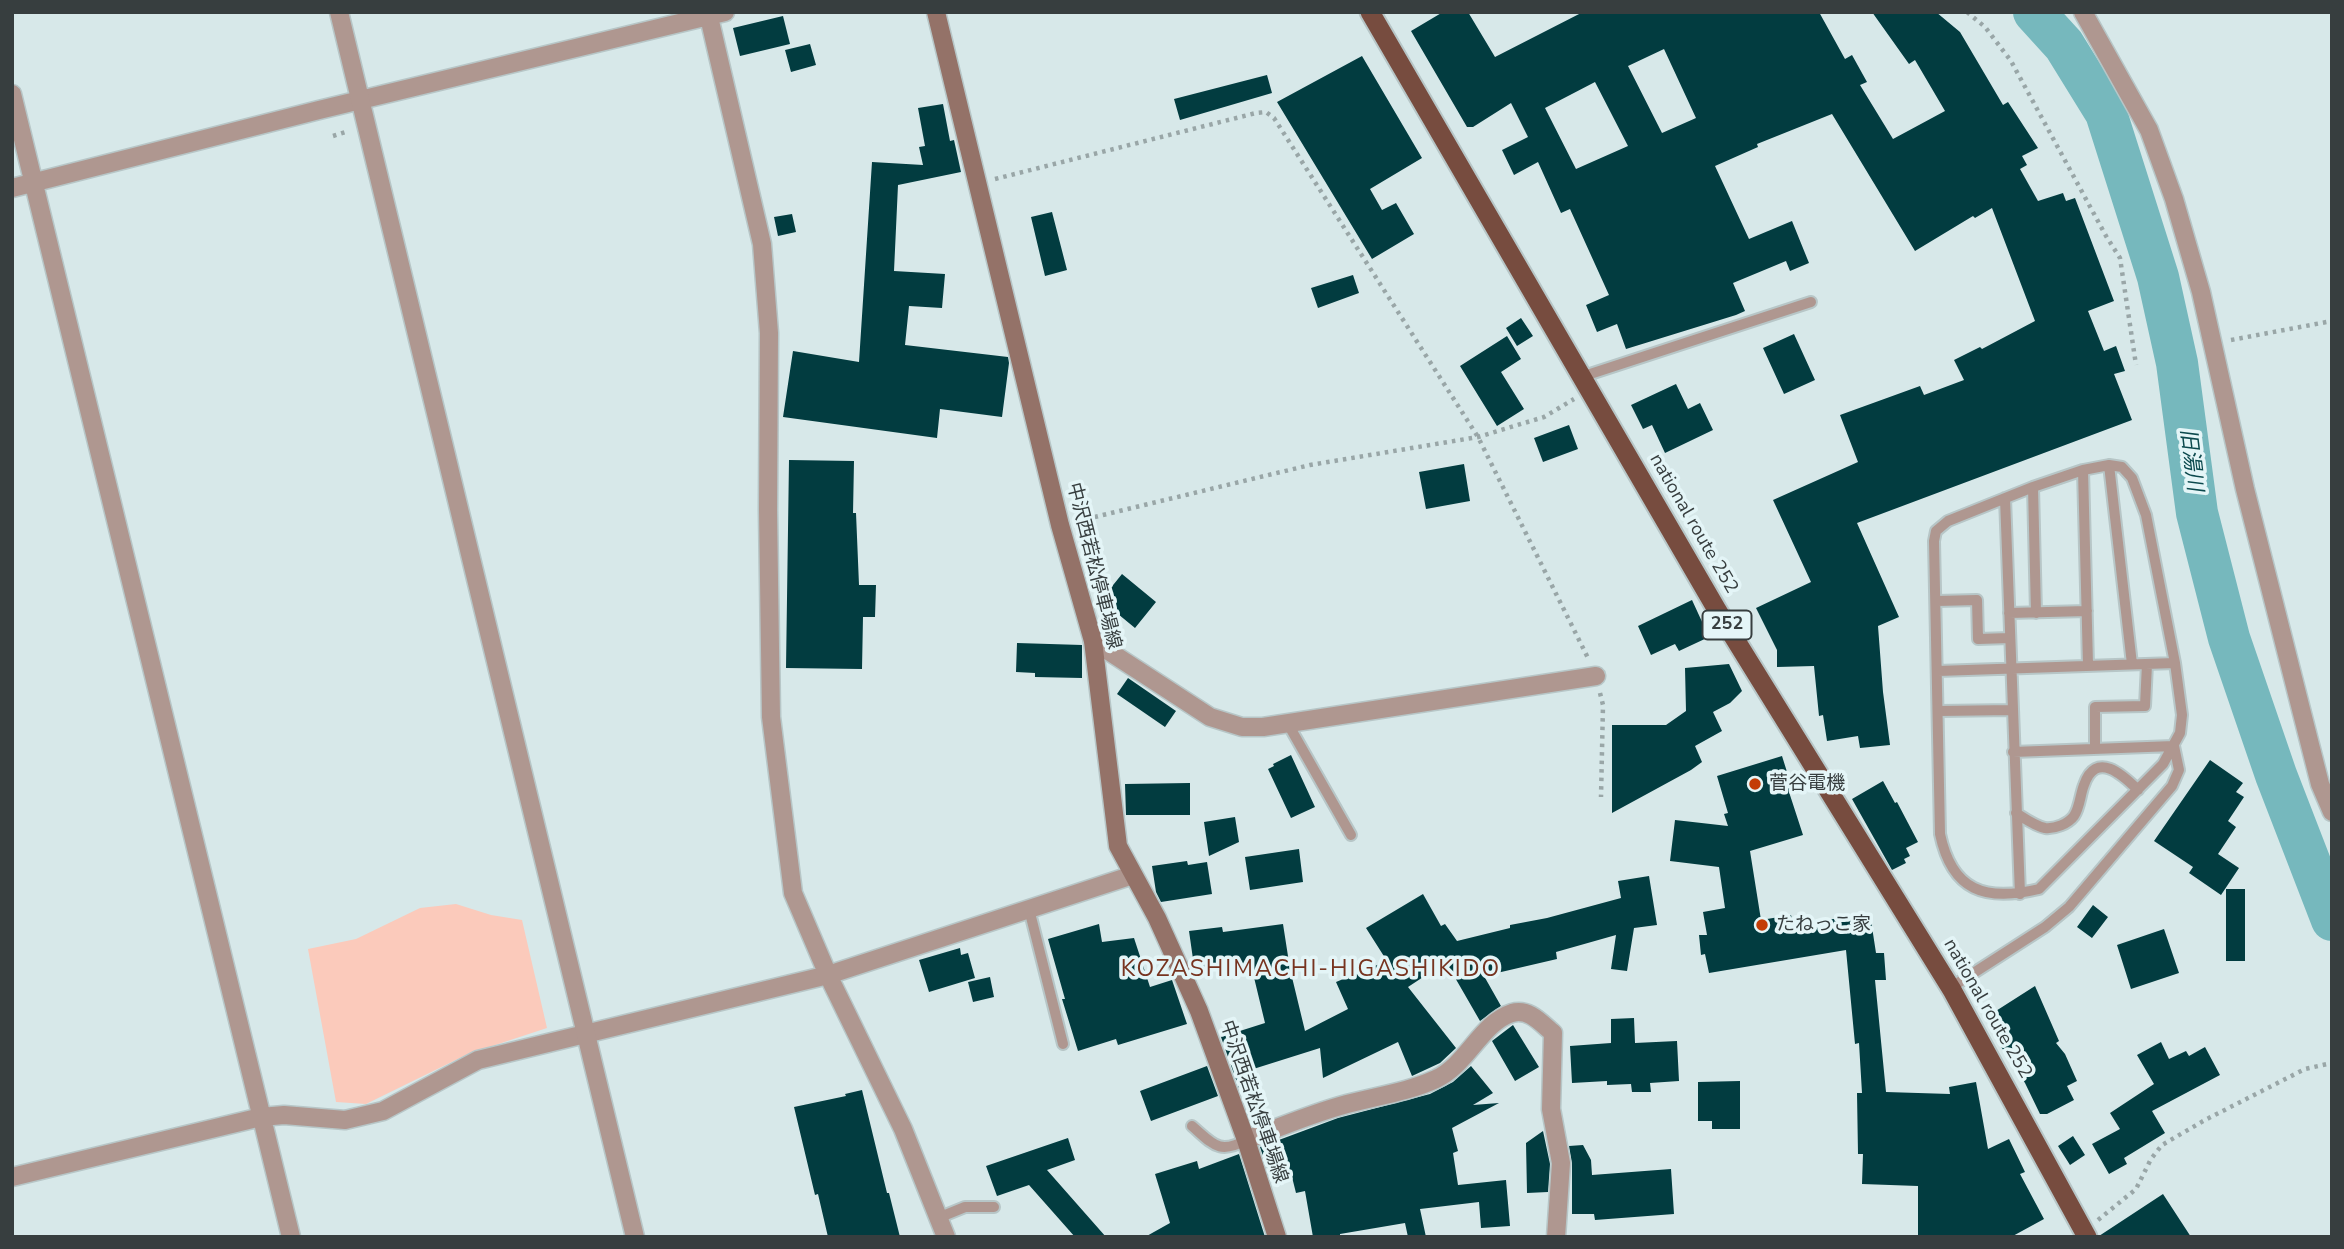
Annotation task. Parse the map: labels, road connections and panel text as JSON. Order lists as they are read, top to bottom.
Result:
{
  "streets": {
    "highway": ["national route 252", "252"],
    "main road": ["中沢西若松停車場線"]
  },
  "districts": ["KOZASHIMACHI-HIGASHIKIDO"],
  "water": ["旧湯川"],
  "places": ["菅谷電機", "たねっこ家"]
}
